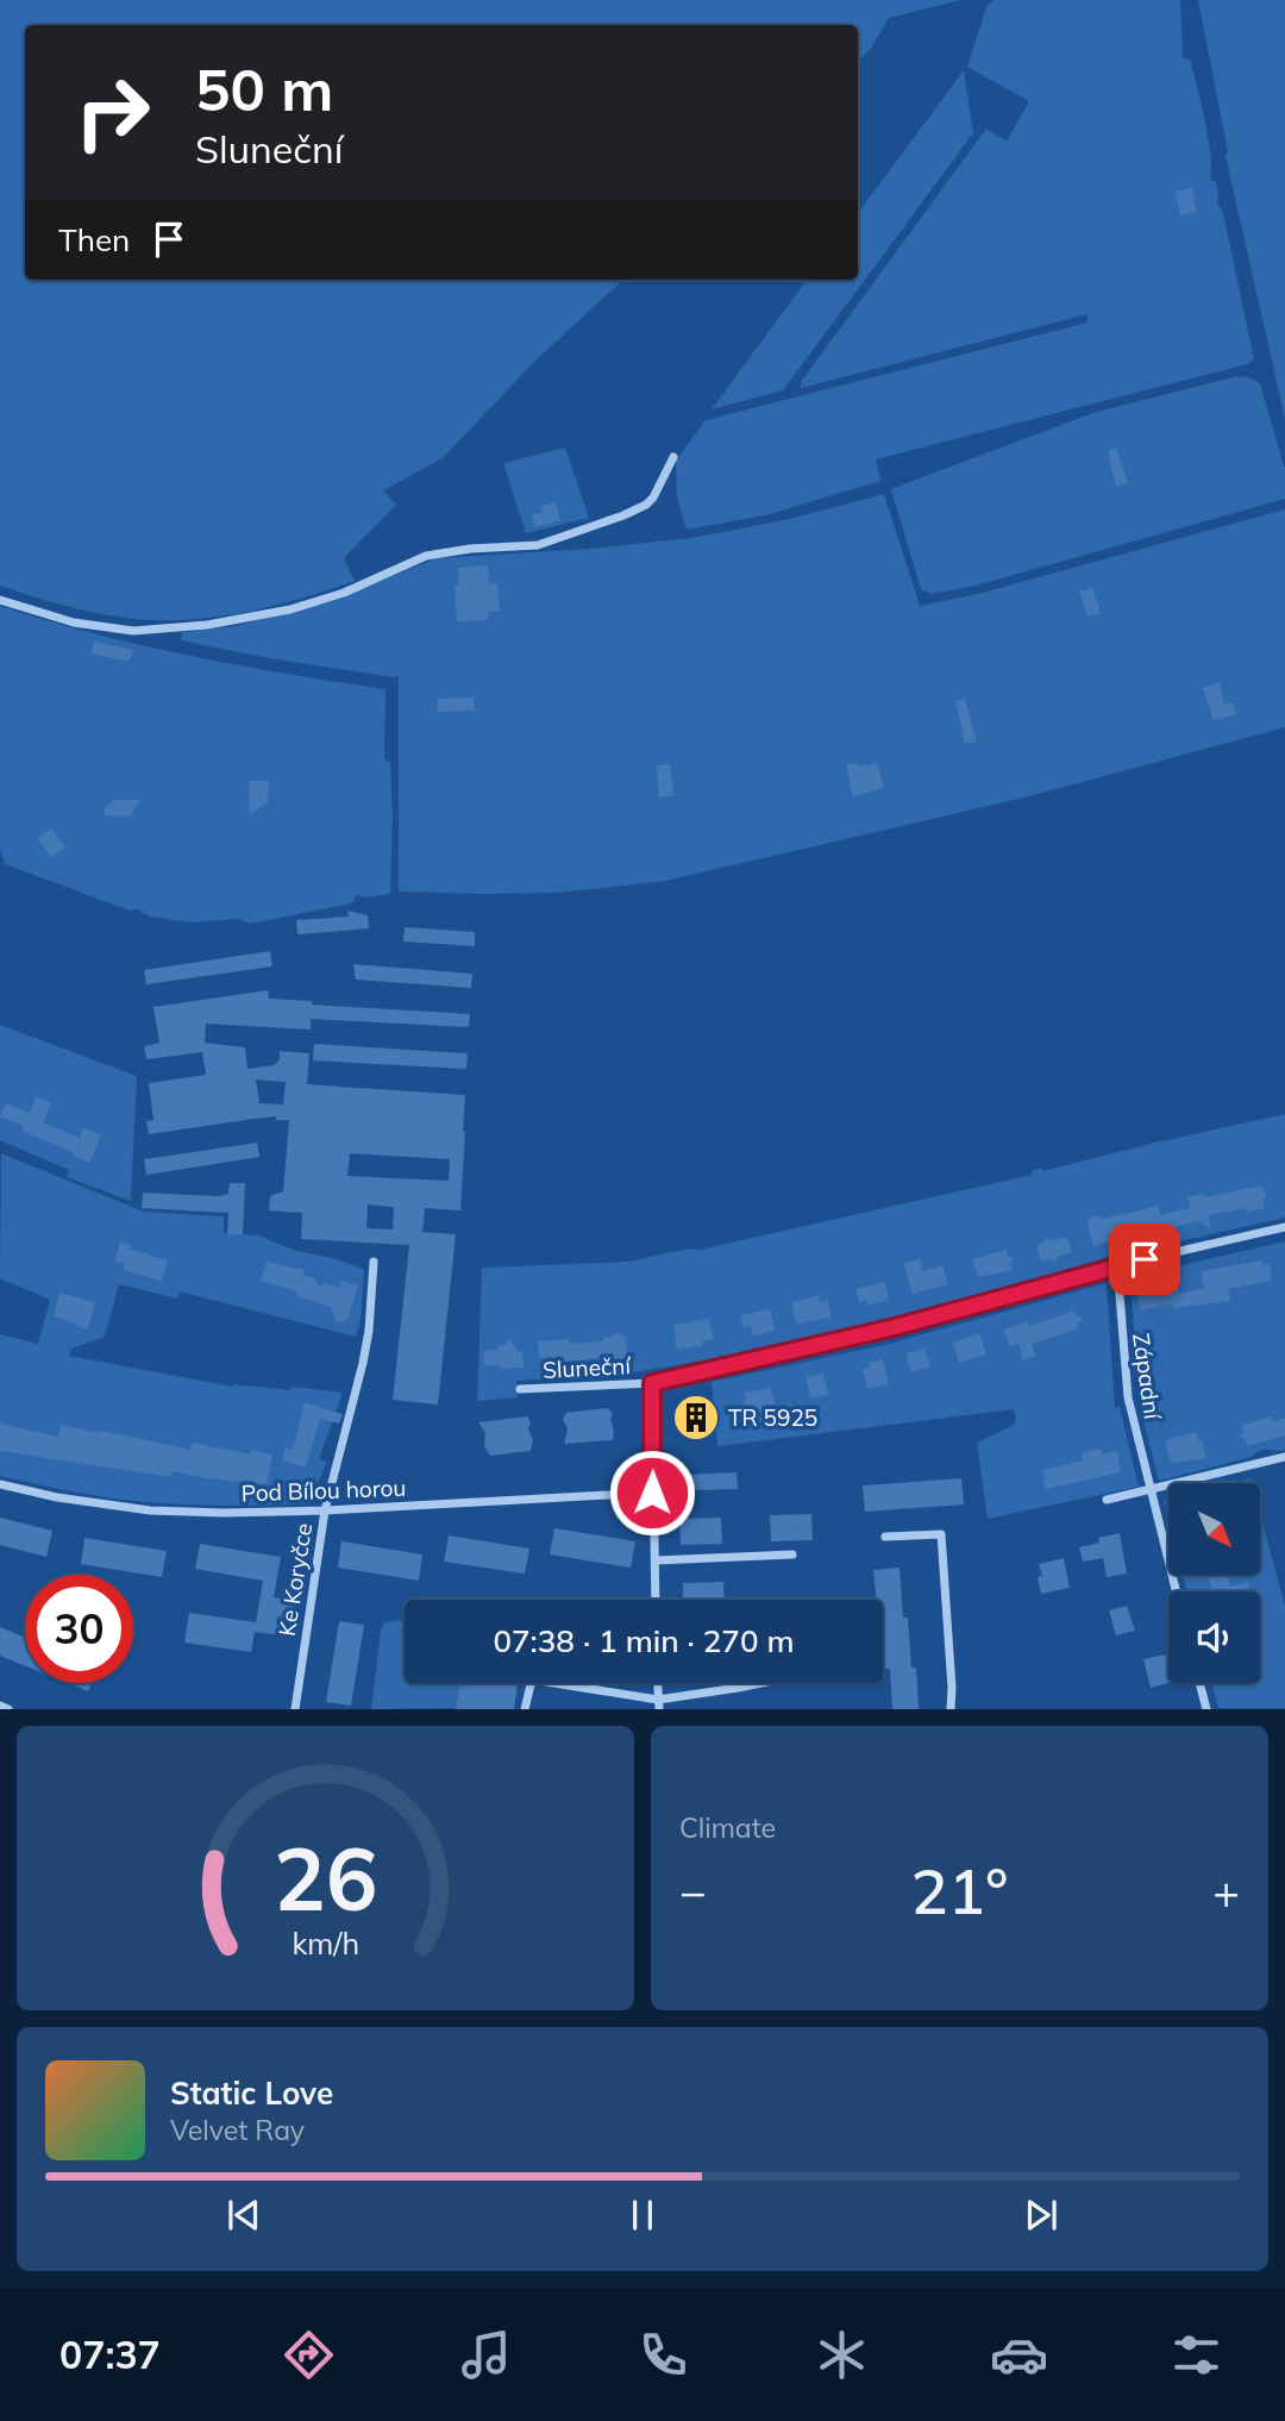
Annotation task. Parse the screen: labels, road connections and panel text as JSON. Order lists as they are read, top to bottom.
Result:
{
  "streets": {
    "street": [
      "Sluneční",
      "Západní",
      "Pod Bílou horou",
      "Ke Koryčce"
    ]
  },
  "crossings": [
    ["Sluneční", "Západní"],
    ["Pod Bílou horou", "Ke Koryčce"]
  ],
  "places": {
    "building": ["TR 5925"]
  },
  "north": "bottom right",
  "page": {
    "turn": ["50 m", "Sluneční"],
    "then": "Then",
    "limit": "30",
    "trip": "07:38 · 1 min · 270 m",
    "tile": "Climate",
    "heat": ["−", "21°", "+"],
    "song": ["Static Love", "Velvet Ray"],
    "tabs": "07:37",
    "gauge": ["26", "km/h"]
  }
}
